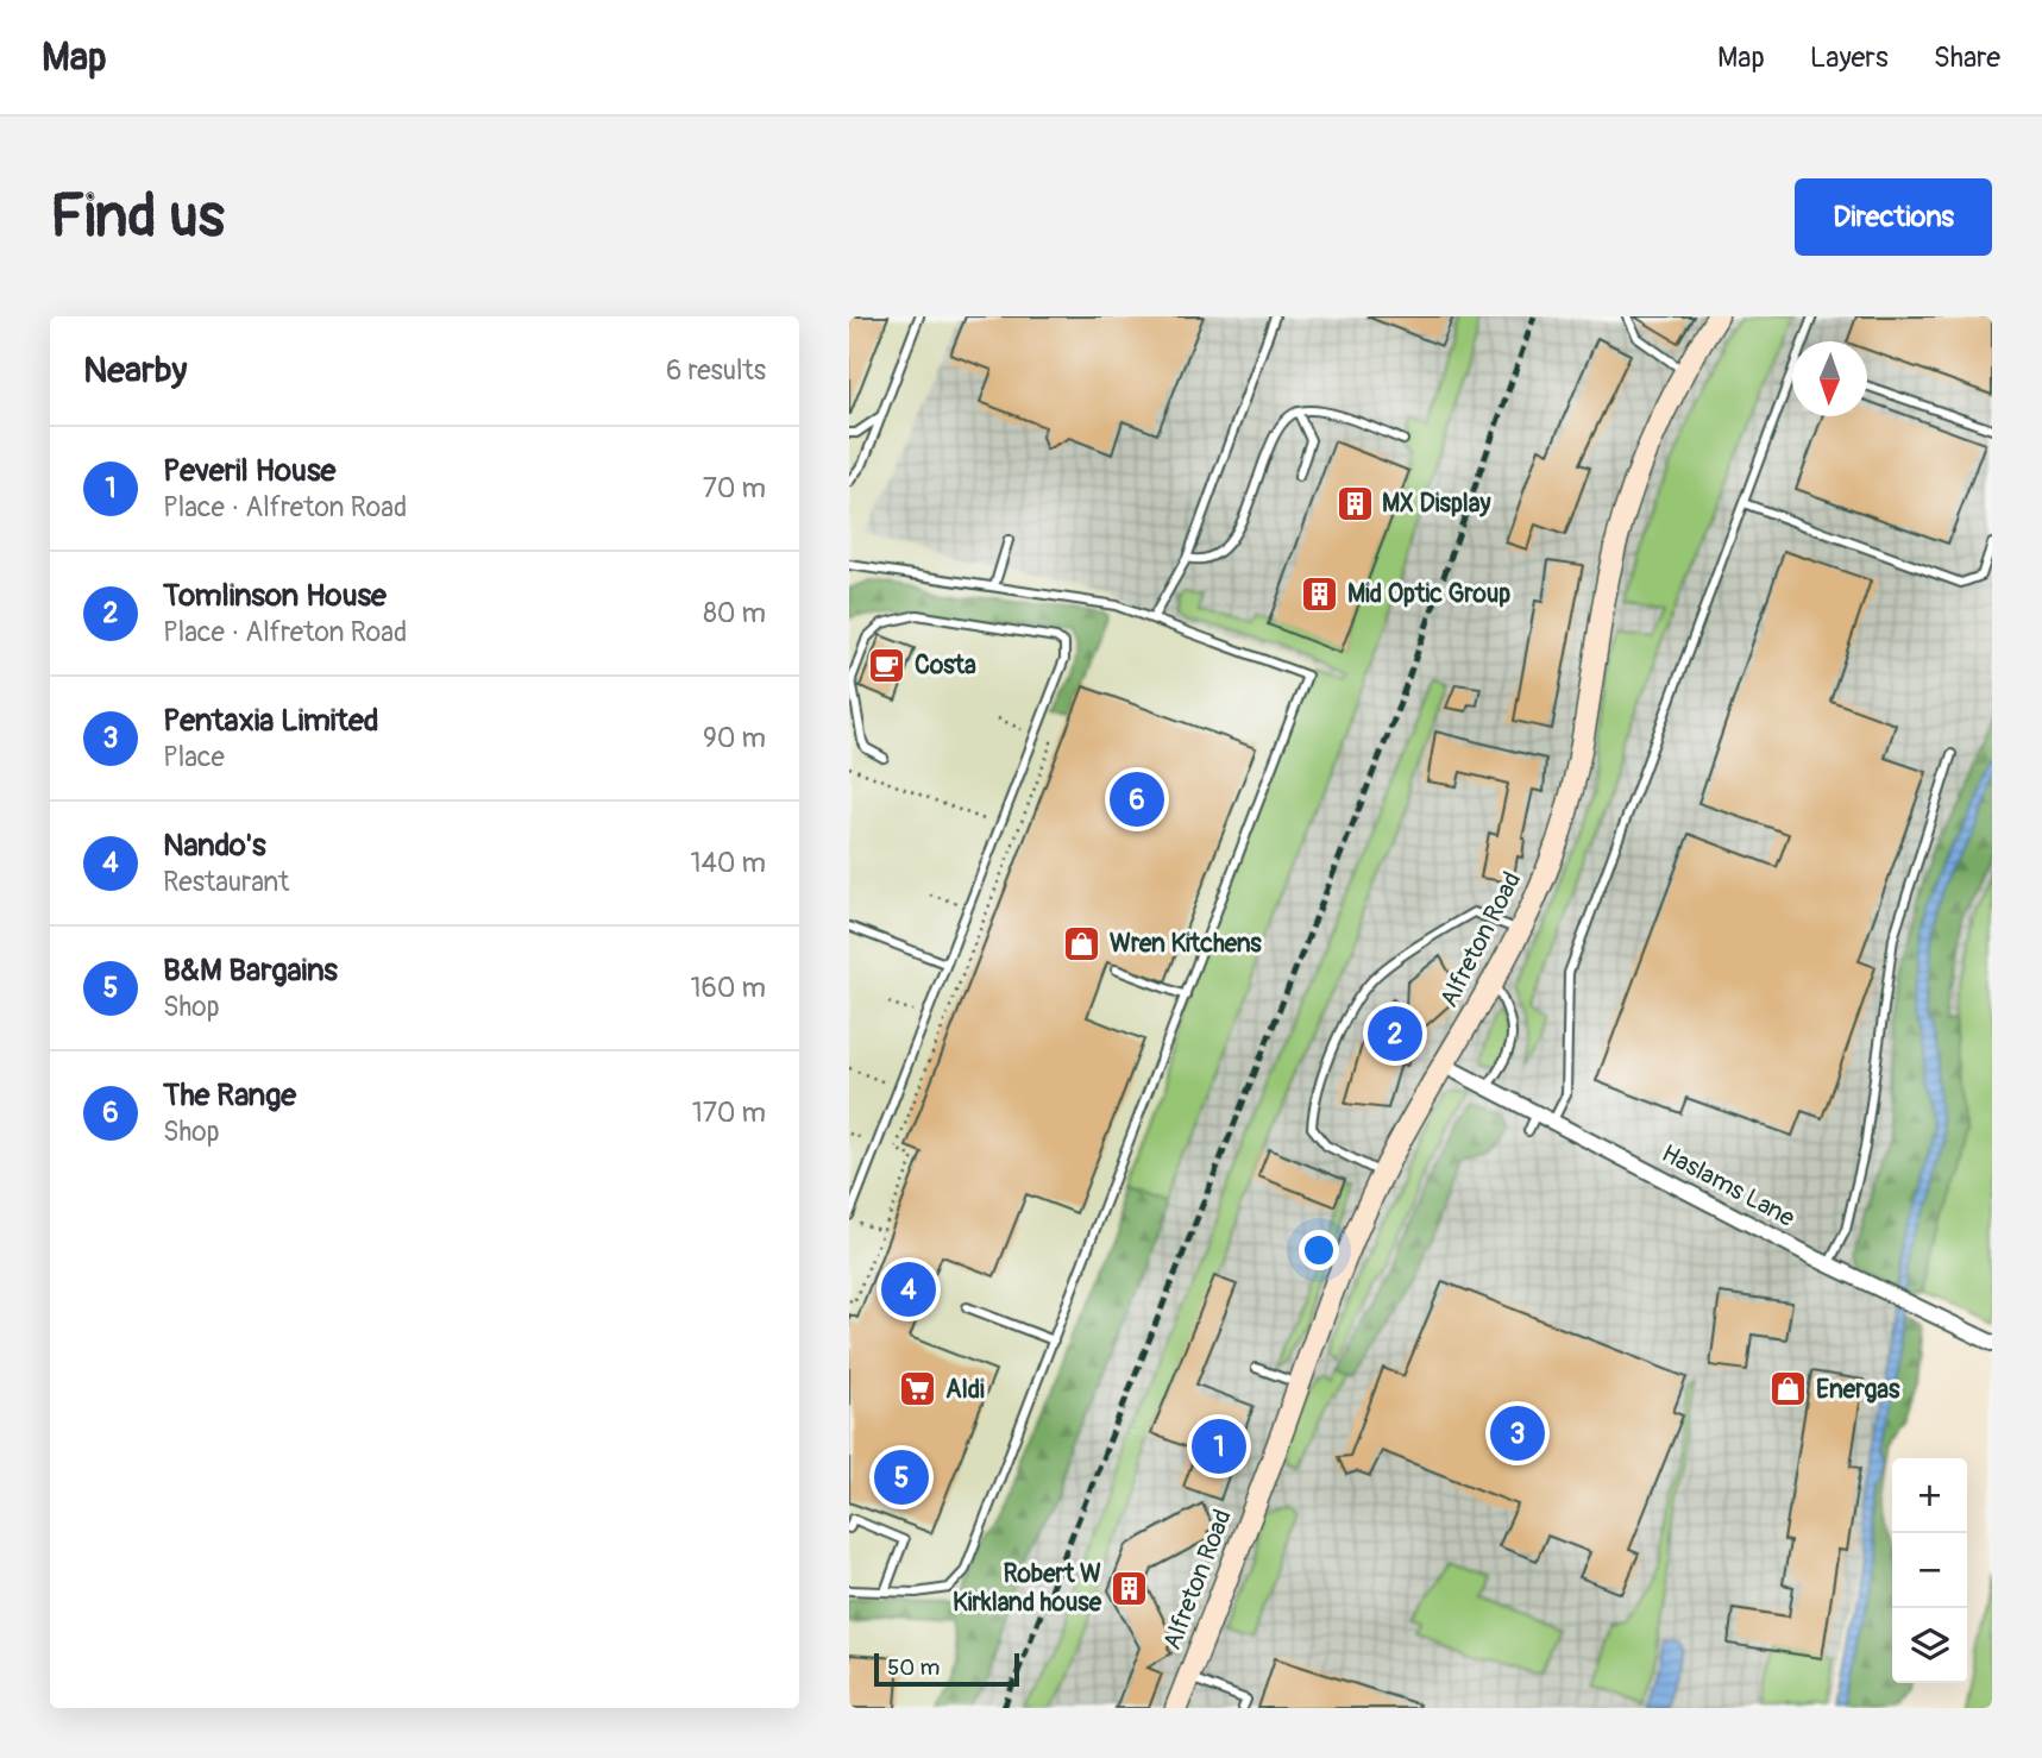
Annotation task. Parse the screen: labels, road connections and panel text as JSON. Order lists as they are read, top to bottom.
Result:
{
  "streets": {
    "street": ["Alfreton Road", "Haslams Lane"]
  },
  "crossings": [
    ["Alfreton Road", "Haslams Lane"]
  ],
  "places": {
    "building": ["MX Display", "Mid Optic Group", "Robert W Kirkland house"],
    "cafe": ["Costa"],
    "shop": ["Wren Kitchens", "Energas"],
    "supermarket": ["Aldi"]
  },
  "scale_bar": "50 m",
  "north": "bottom",
  "page": {
    "header": "Map",
    "nav": ["Map", "Layers", "Share"],
    "buttons": "Directions",
    "title": "Find us",
    "heading": ["Nearby", "6 results"],
    "list": [
      {
        "mark": "1",
        "name": "Peveril House",
        "note": "Place · Alfreton Road",
        "value": "70 m"
      },
      {
        "mark": "2",
        "name": "Tomlinson House",
        "note": "Place · Alfreton Road",
        "value": "80 m"
      },
      {
        "mark": "3",
        "name": "Pentaxia Limited",
        "note": "Place",
        "value": "90 m"
      },
      {
        "mark": "4",
        "name": "Nando's",
        "note": "Restaurant",
        "value": "140 m"
      },
      {
        "mark": "5",
        "name": "B&M Bargains",
        "note": "Shop",
        "value": "160 m"
      },
      {
        "mark": "6",
        "name": "The Range",
        "note": "Shop",
        "value": "170 m"
      }
    ],
    "pins": [
      "6",
      "2",
      "4",
      "3",
      "1",
      "5"
    ],
    "map_buttons": ["+", "−"],
    "scale": "50 m"
  }
}
